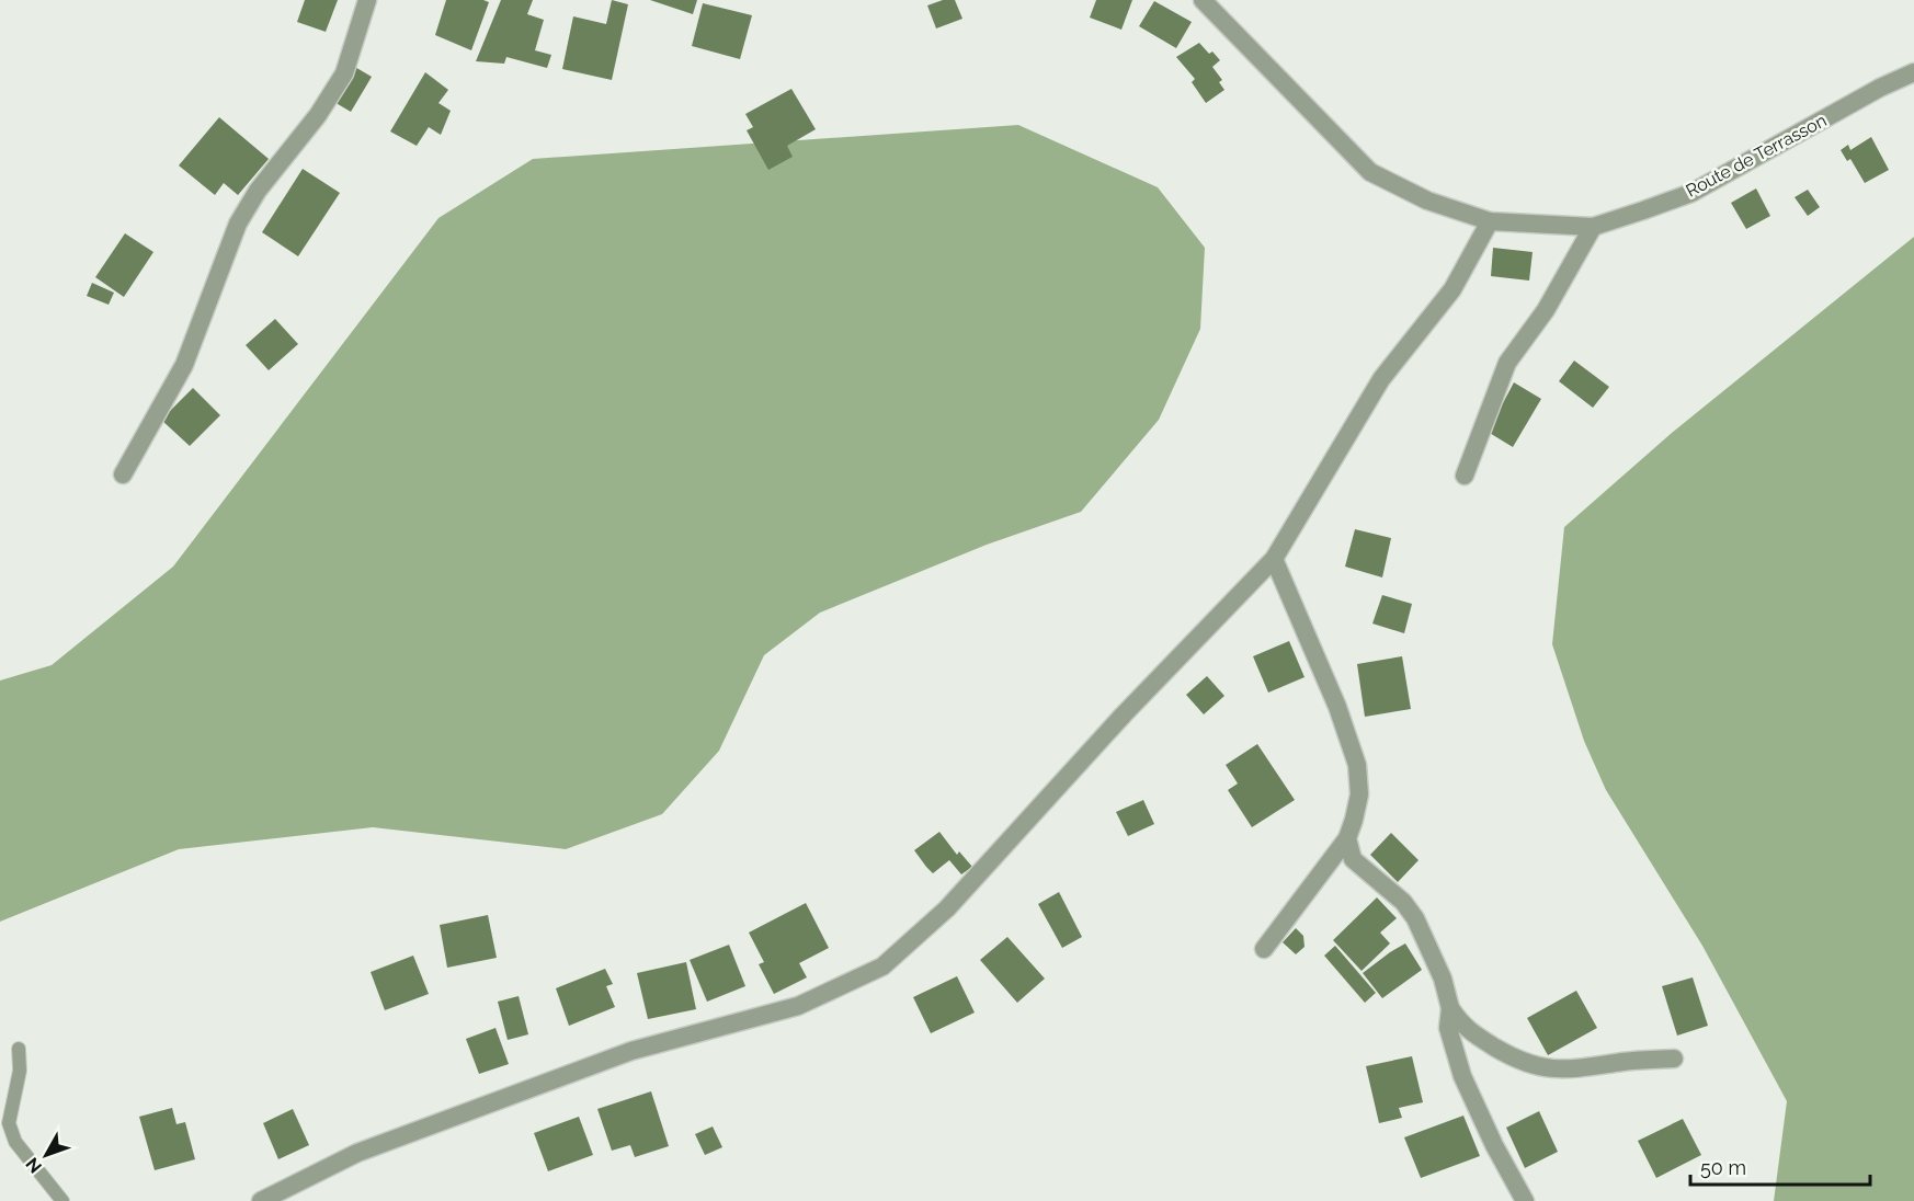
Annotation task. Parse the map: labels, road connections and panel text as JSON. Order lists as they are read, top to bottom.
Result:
{
  "streets": {
    "street": ["Route de Terrasson"]
  },
  "scale_bar": "50 m",
  "north": "bottom left"
}
